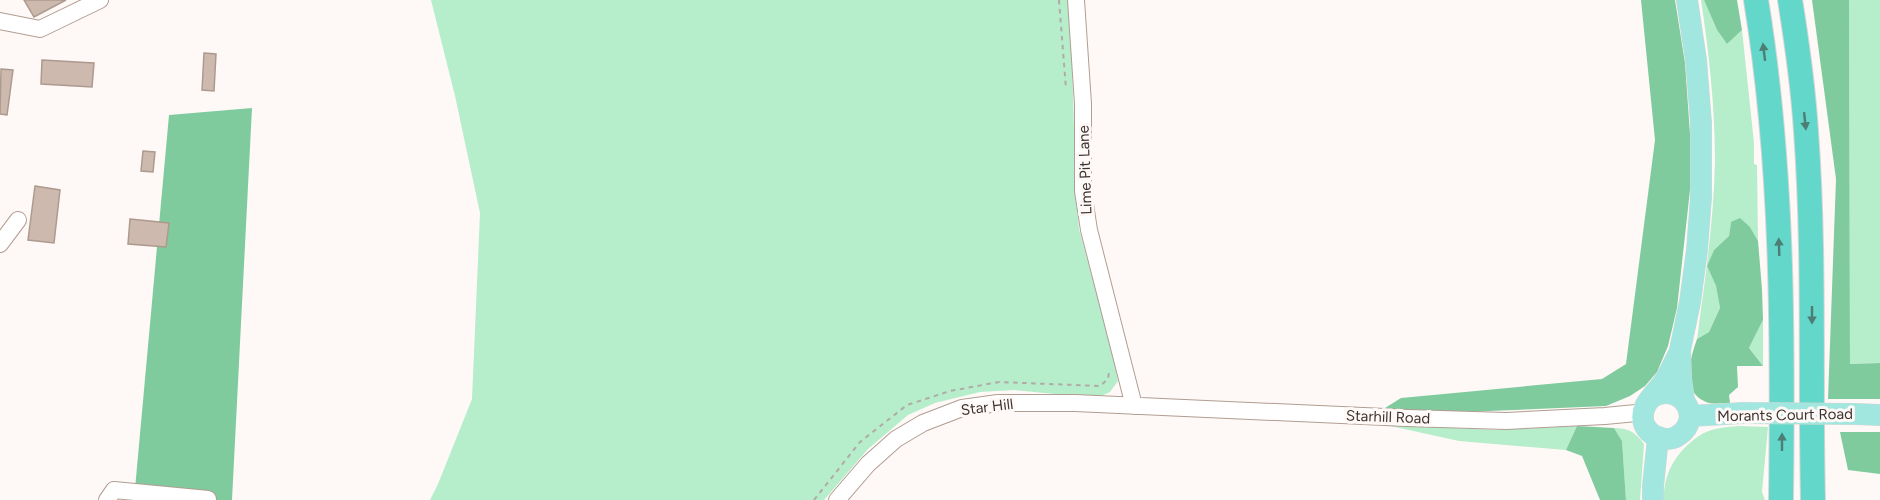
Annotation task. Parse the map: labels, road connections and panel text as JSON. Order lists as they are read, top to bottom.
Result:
{
  "streets": {
    "main road": ["Morants Court Road"],
    "street": ["Lime Pit Lane", "Star Hill", "Starhill Road"]
  },
  "crossings": [
    ["Lime Pit Lane", "Star Hill"],
    ["Lime Pit Lane", "Starhill Road"],
    ["Star Hill", "Starhill Road"],
    ["Morants Court Road", "Starhill Road"]
  ]
}
